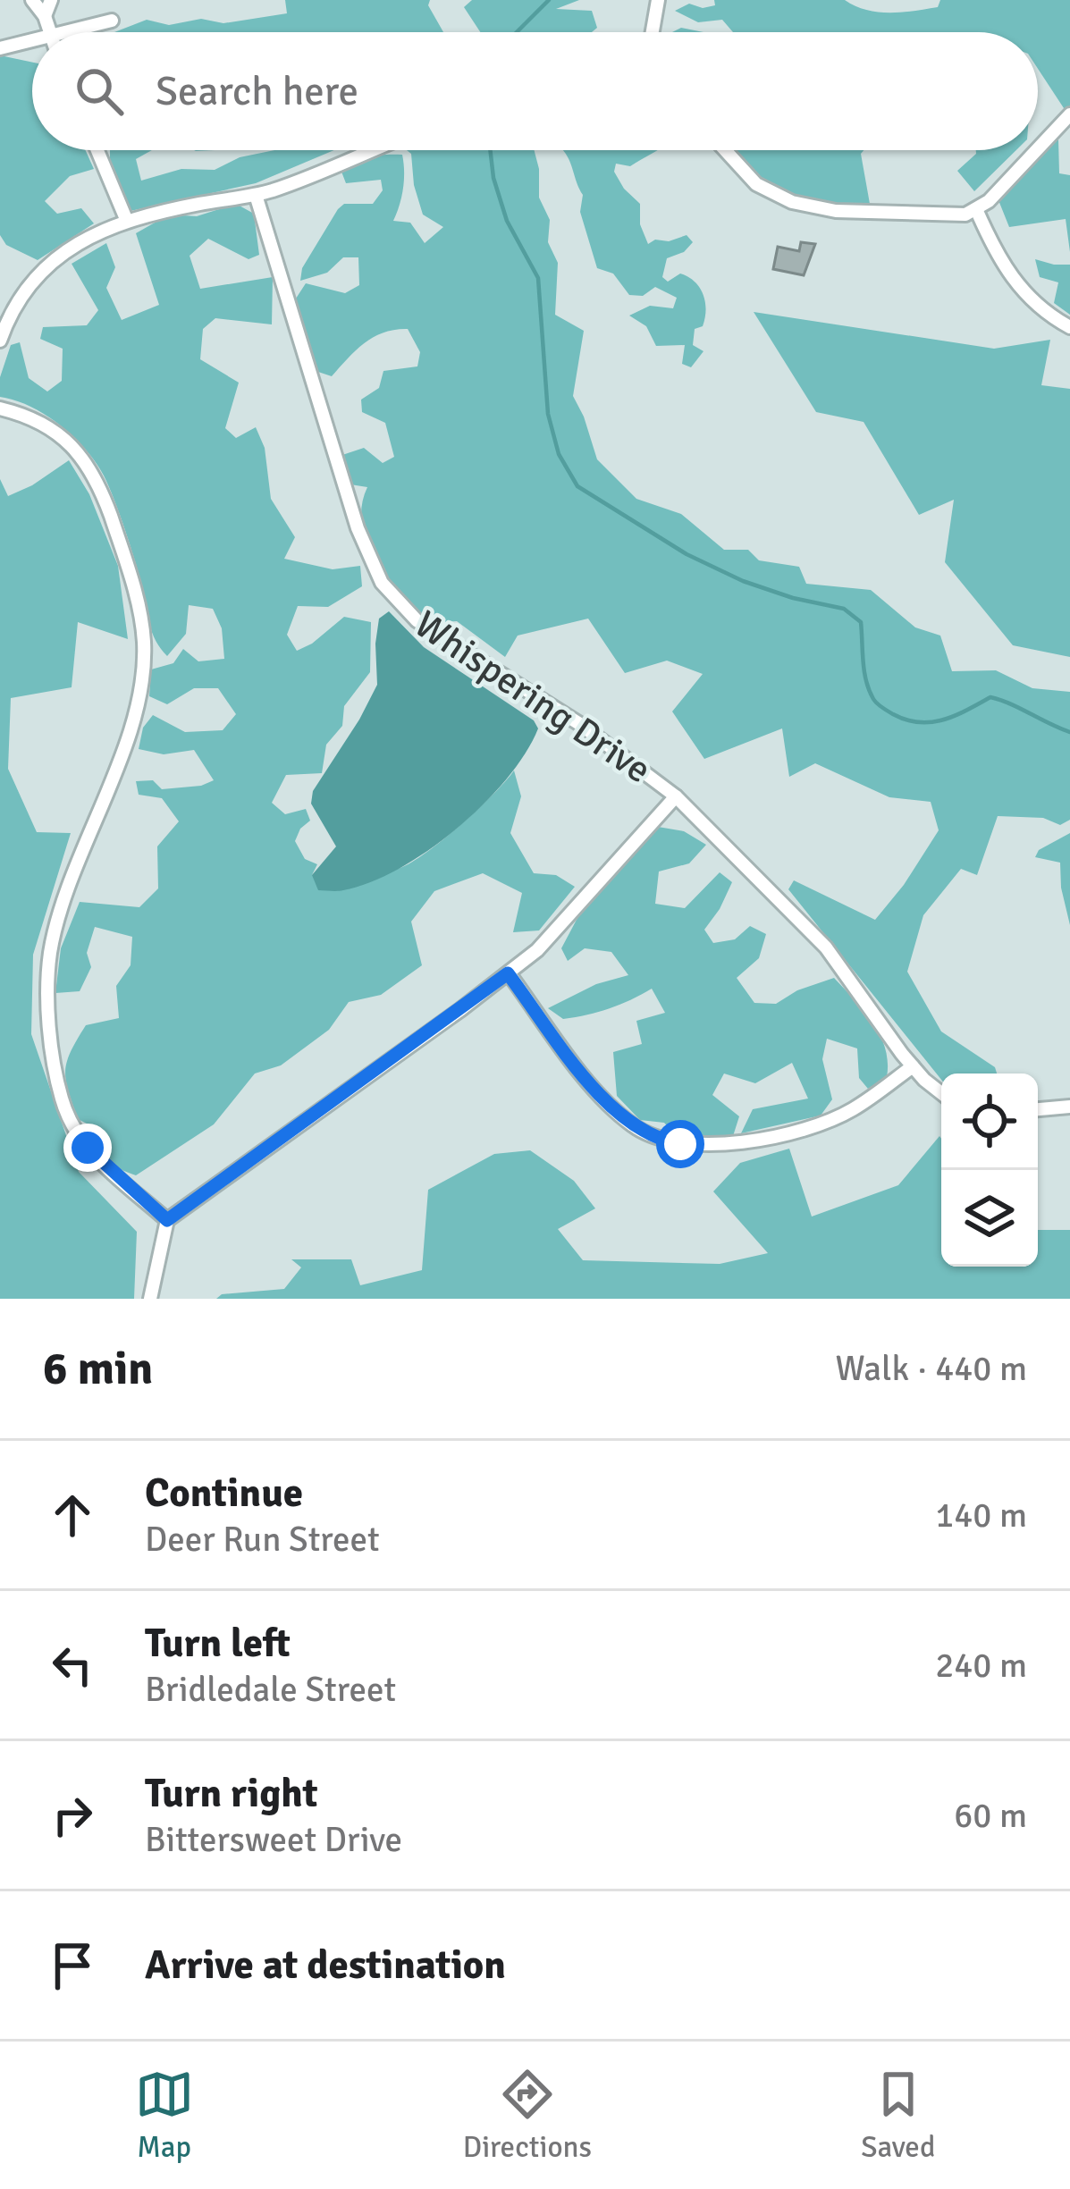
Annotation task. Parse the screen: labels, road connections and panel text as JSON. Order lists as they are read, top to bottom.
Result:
{
  "streets": {
    "street": ["Whispering Drive"]
  },
  "page": {
    "search": "Search here",
    "heading": ["6 min", "Walk · 440 m"],
    "list": [
      ["Continue", "Deer Run Street", "140 m"],
      ["Turn left", "Bridledale Street", "240 m"],
      ["Turn right", "Bittersweet Drive", "60 m"],
      "Arrive at destination"
    ],
    "nav": ["Map", "Directions", "Saved"]
  }
}
